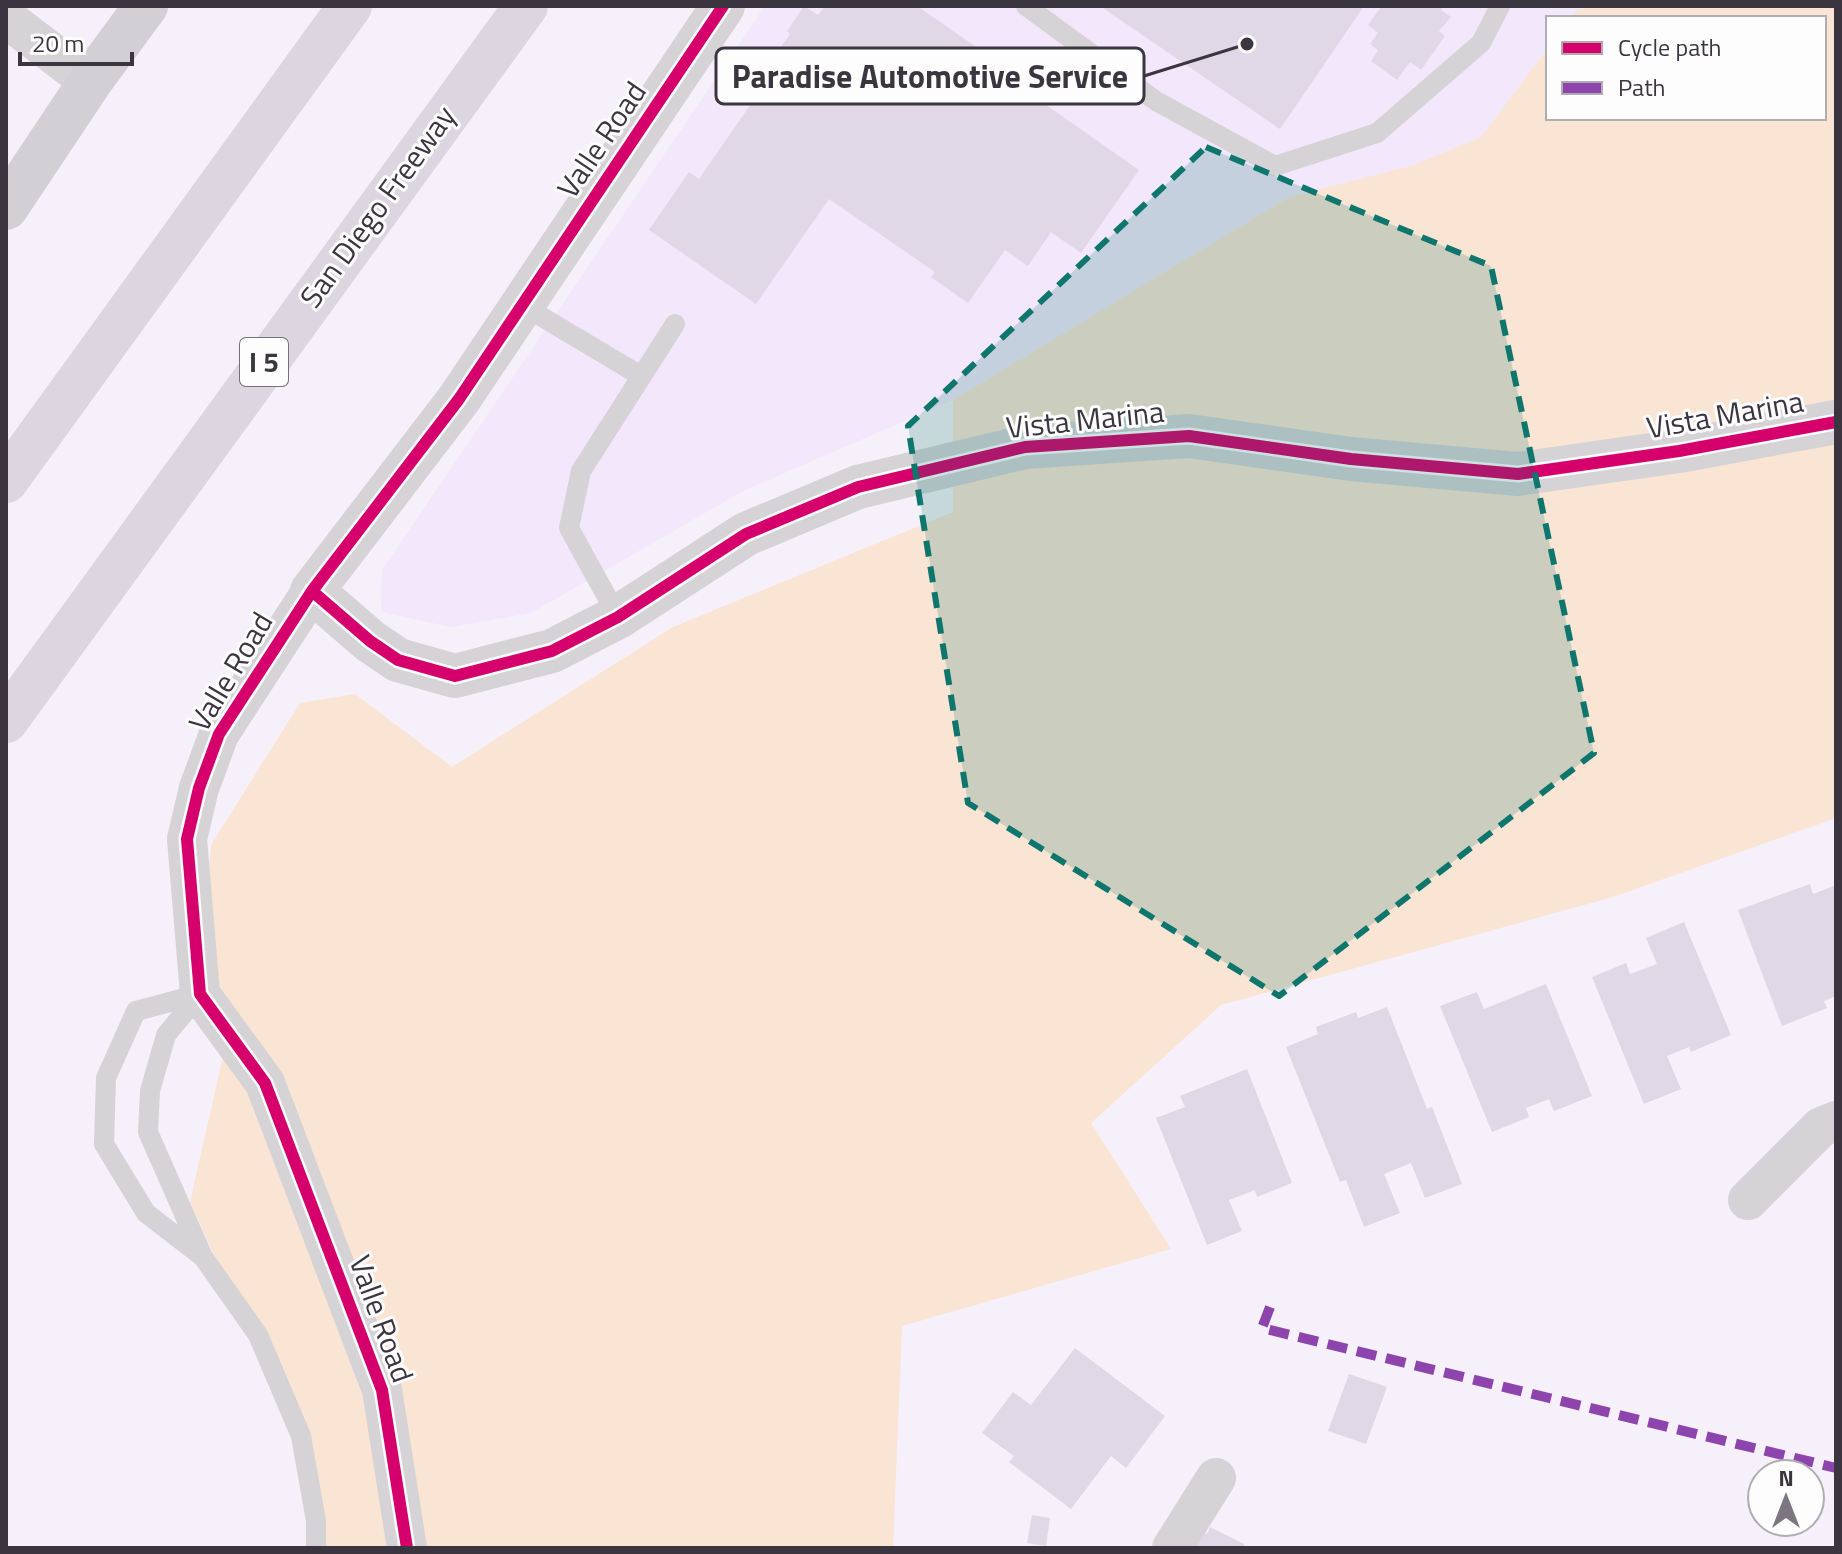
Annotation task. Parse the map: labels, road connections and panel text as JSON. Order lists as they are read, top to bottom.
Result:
{
  "streets": {
    "highway": ["San Diego Freeway", "I 5"],
    "street": ["Valle Road", "Vista Marina"]
  },
  "crossings": [
    ["Valle Road", "Vista Marina"]
  ],
  "places": ["Paradise Automotive Service"],
  "legend": ["Cycle path", "Path"],
  "scale_bar": "20 m",
  "north": "top"
}
